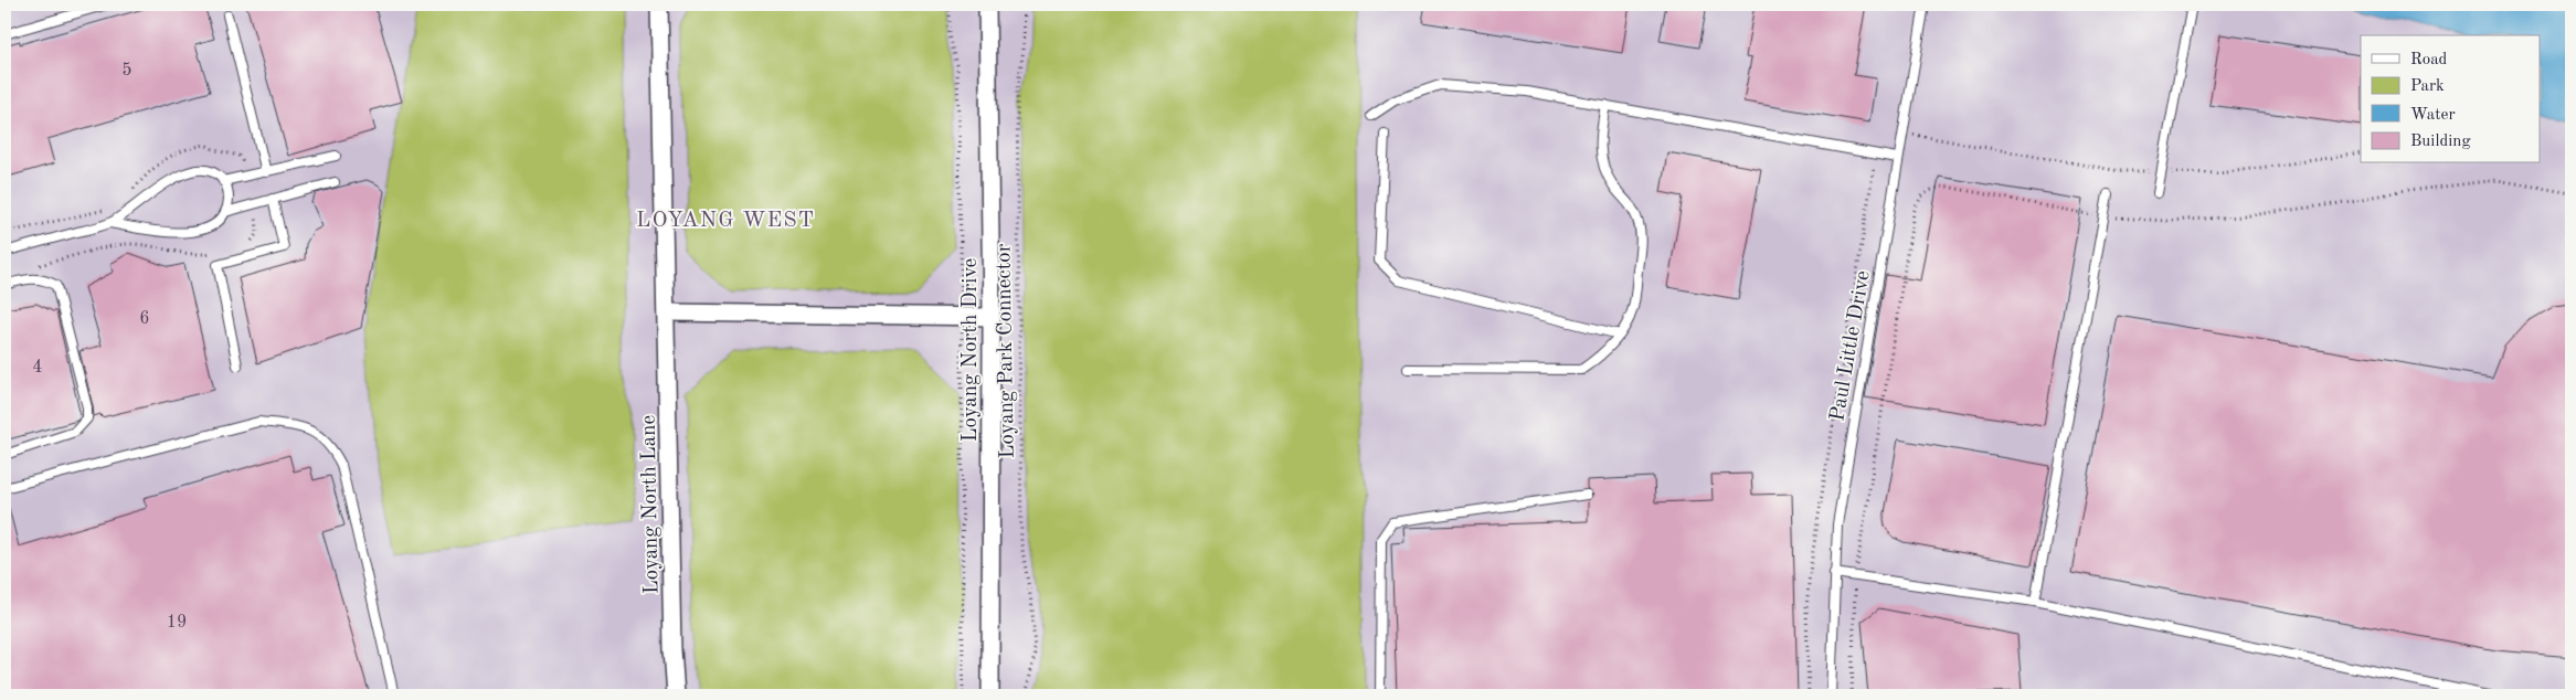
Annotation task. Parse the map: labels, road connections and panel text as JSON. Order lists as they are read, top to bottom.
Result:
{
  "streets": {
    "street": ["Loyang North Drive", "Loyang North Lane"],
    "lane": ["Paul Little Drive"],
    "path": ["Loyang Park Connector"]
  },
  "districts": ["LOYANG WEST"],
  "house_numbers": [
    "5",
    "6",
    "4",
    "19"
  ],
  "legend": [
    "Road",
    "Park",
    "Water",
    "Building"
  ]
}
